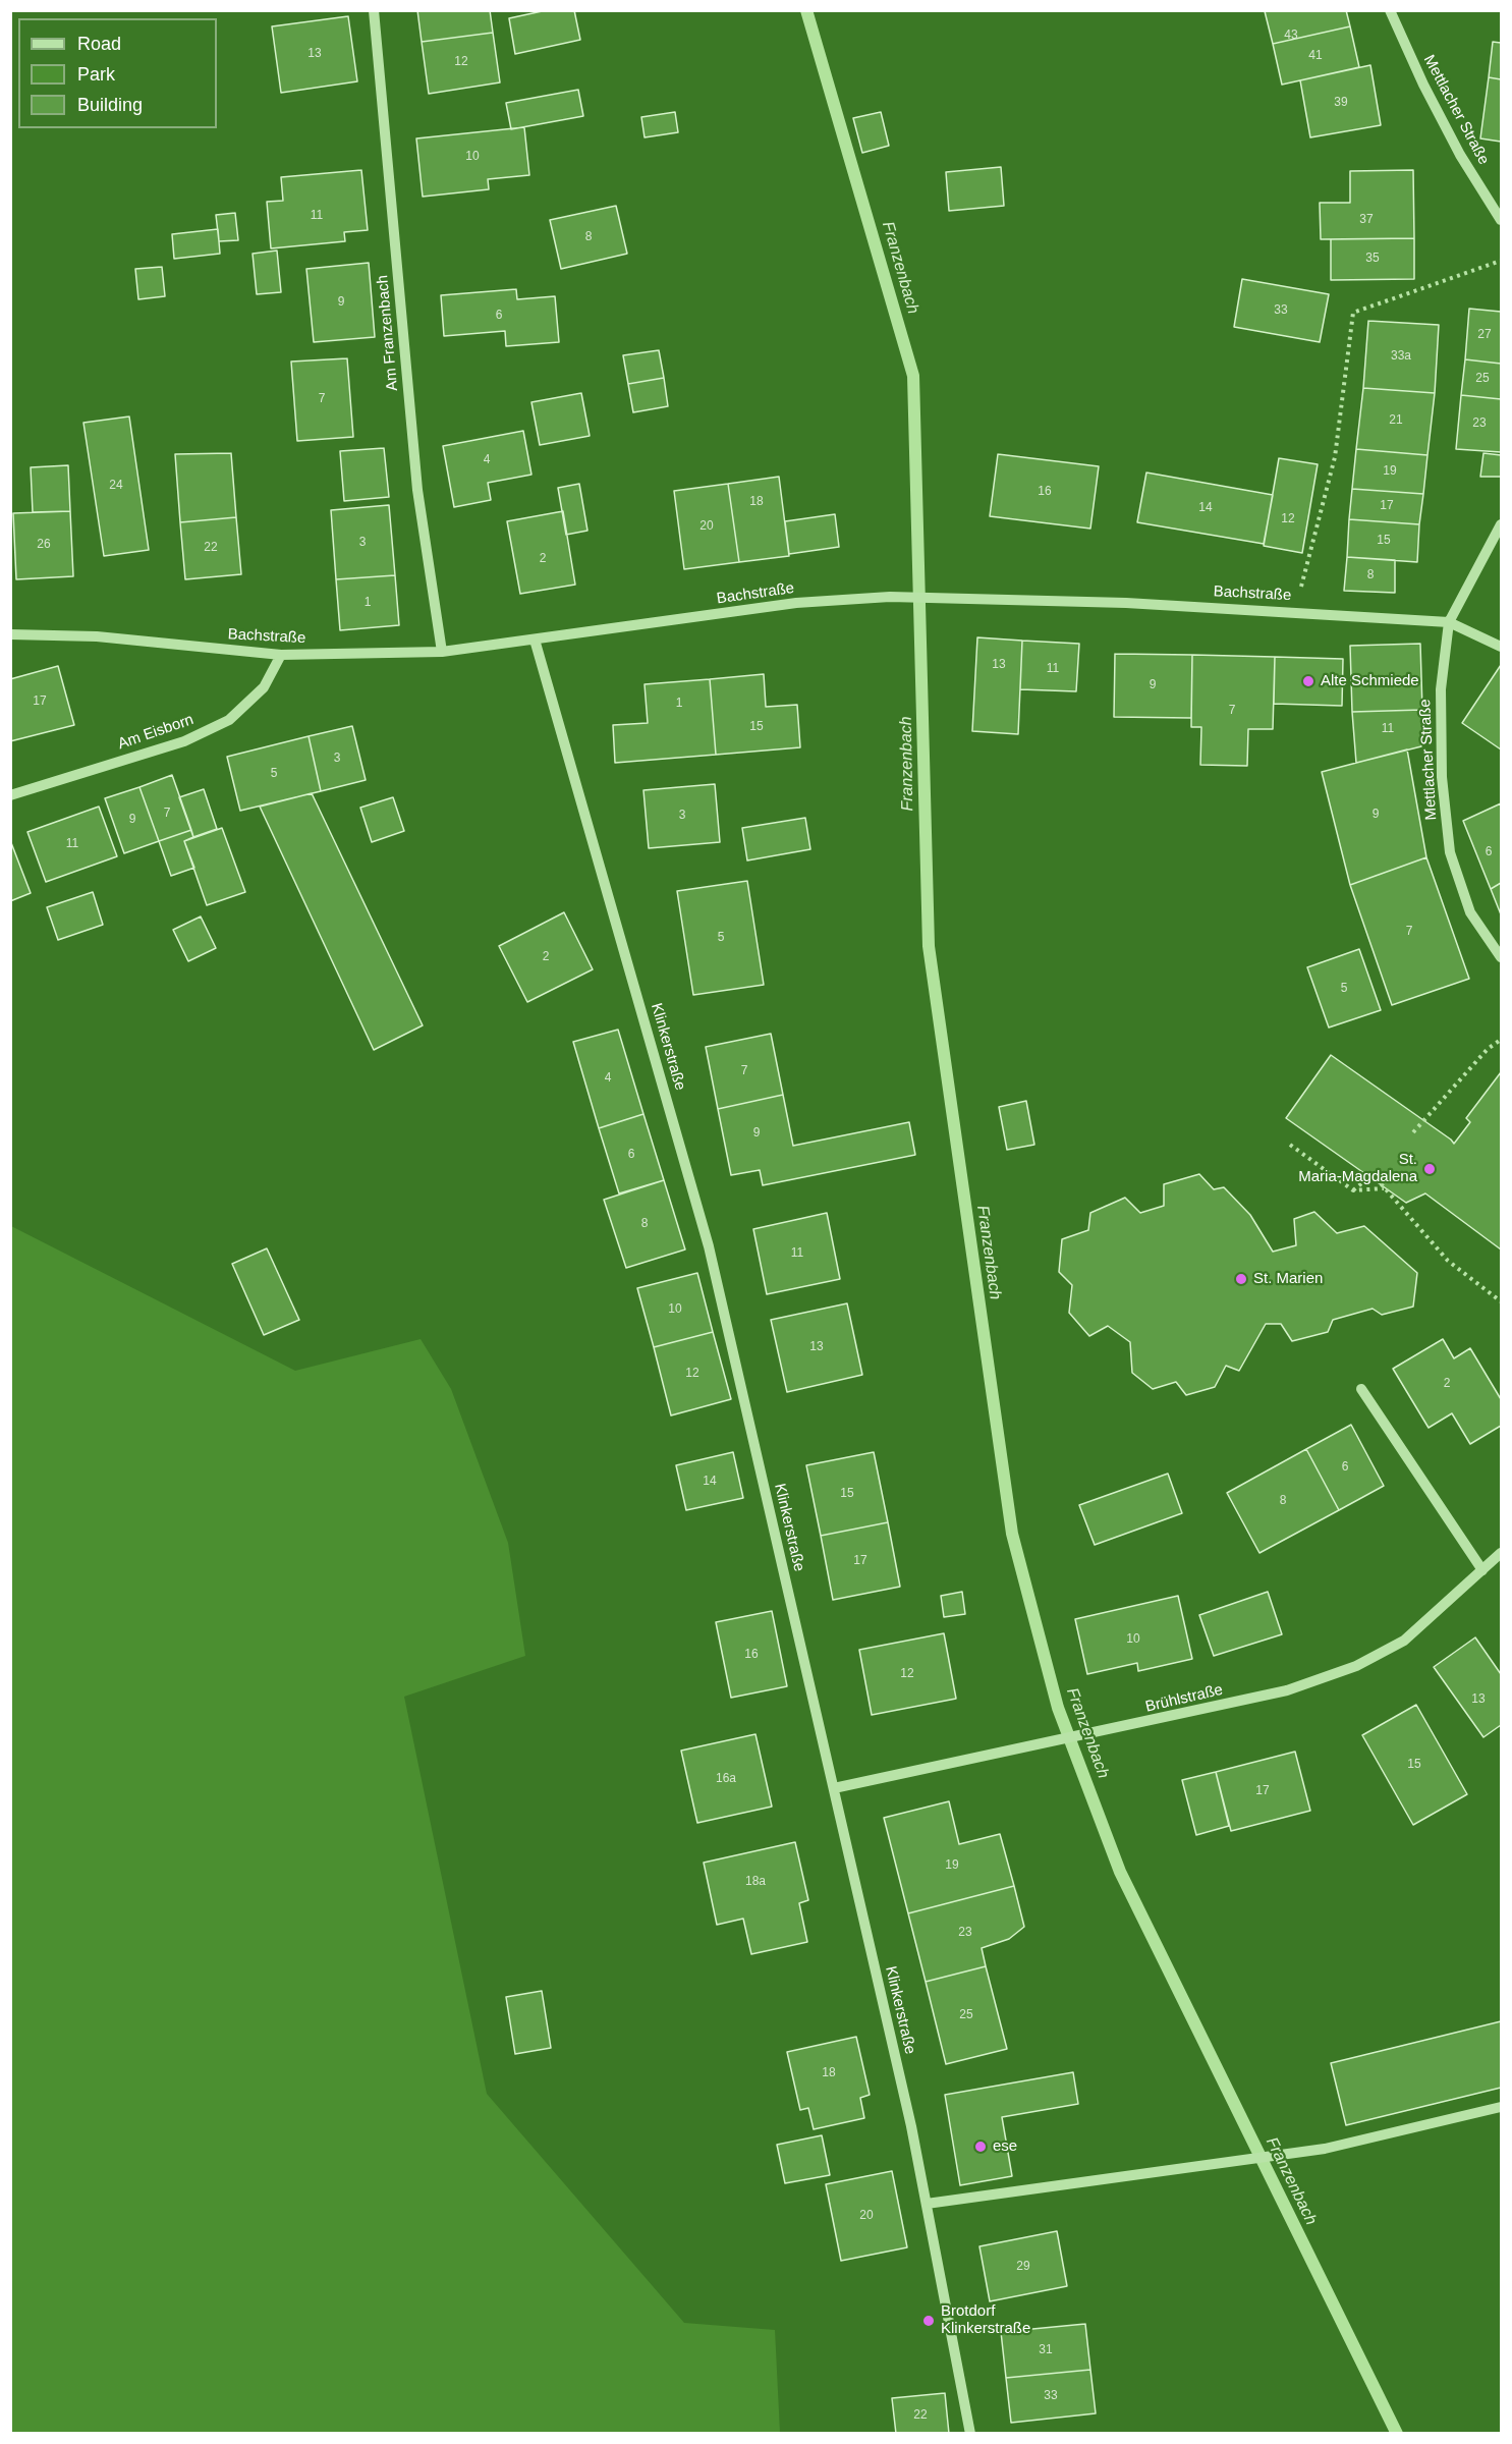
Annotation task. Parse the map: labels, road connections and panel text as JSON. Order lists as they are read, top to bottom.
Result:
{
  "streets": {
    "street": [
      "Mettlacher Straße",
      "Am Franzenbach",
      "Bachstraße",
      "Am Eisborn",
      "Klinkerstraße",
      "Brühlstraße"
    ]
  },
  "crossings": [
    ["Mettlacher Straße", "Bachstraße"],
    ["Am Franzenbach", "Bachstraße"],
    ["Bachstraße", "Am Eisborn"],
    ["Bachstraße", "Klinkerstraße"],
    ["Klinkerstraße", "Brühlstraße"]
  ],
  "water": ["Franzenbach"],
  "places": [
    "Alte Schmiede",
    "St. Maria-Magdalena",
    "St. Marien",
    "ese",
    "Brotdorf Klinkerstraße"
  ],
  "house_numbers": [
    "43",
    "13",
    "41",
    "12",
    "39",
    "10",
    "11",
    "37",
    "8",
    "35",
    "9",
    "33",
    "6",
    "27",
    "33a",
    "25",
    "7",
    "21",
    "23",
    "4",
    "19",
    "24",
    "16",
    "18",
    "17",
    "14",
    "12",
    "20",
    "15",
    "3",
    "26",
    "22",
    "2",
    "8",
    "1",
    "13",
    "11",
    "9",
    "17",
    "1",
    "7",
    "15",
    "11",
    "3",
    "5",
    "7",
    "9",
    "3",
    "9",
    "11",
    "6",
    "7",
    "5",
    "2",
    "5",
    "7",
    "4",
    "9",
    "6",
    "8",
    "11",
    "10",
    "13",
    "12",
    "2",
    "6",
    "14",
    "15",
    "8",
    "17",
    "10",
    "16",
    "12",
    "13",
    "15",
    "16a",
    "17",
    "19",
    "18a",
    "23",
    "25",
    "18",
    "20",
    "29",
    "31",
    "33",
    "22"
  ],
  "legend": ["Road", "Park", "Building"]
}
